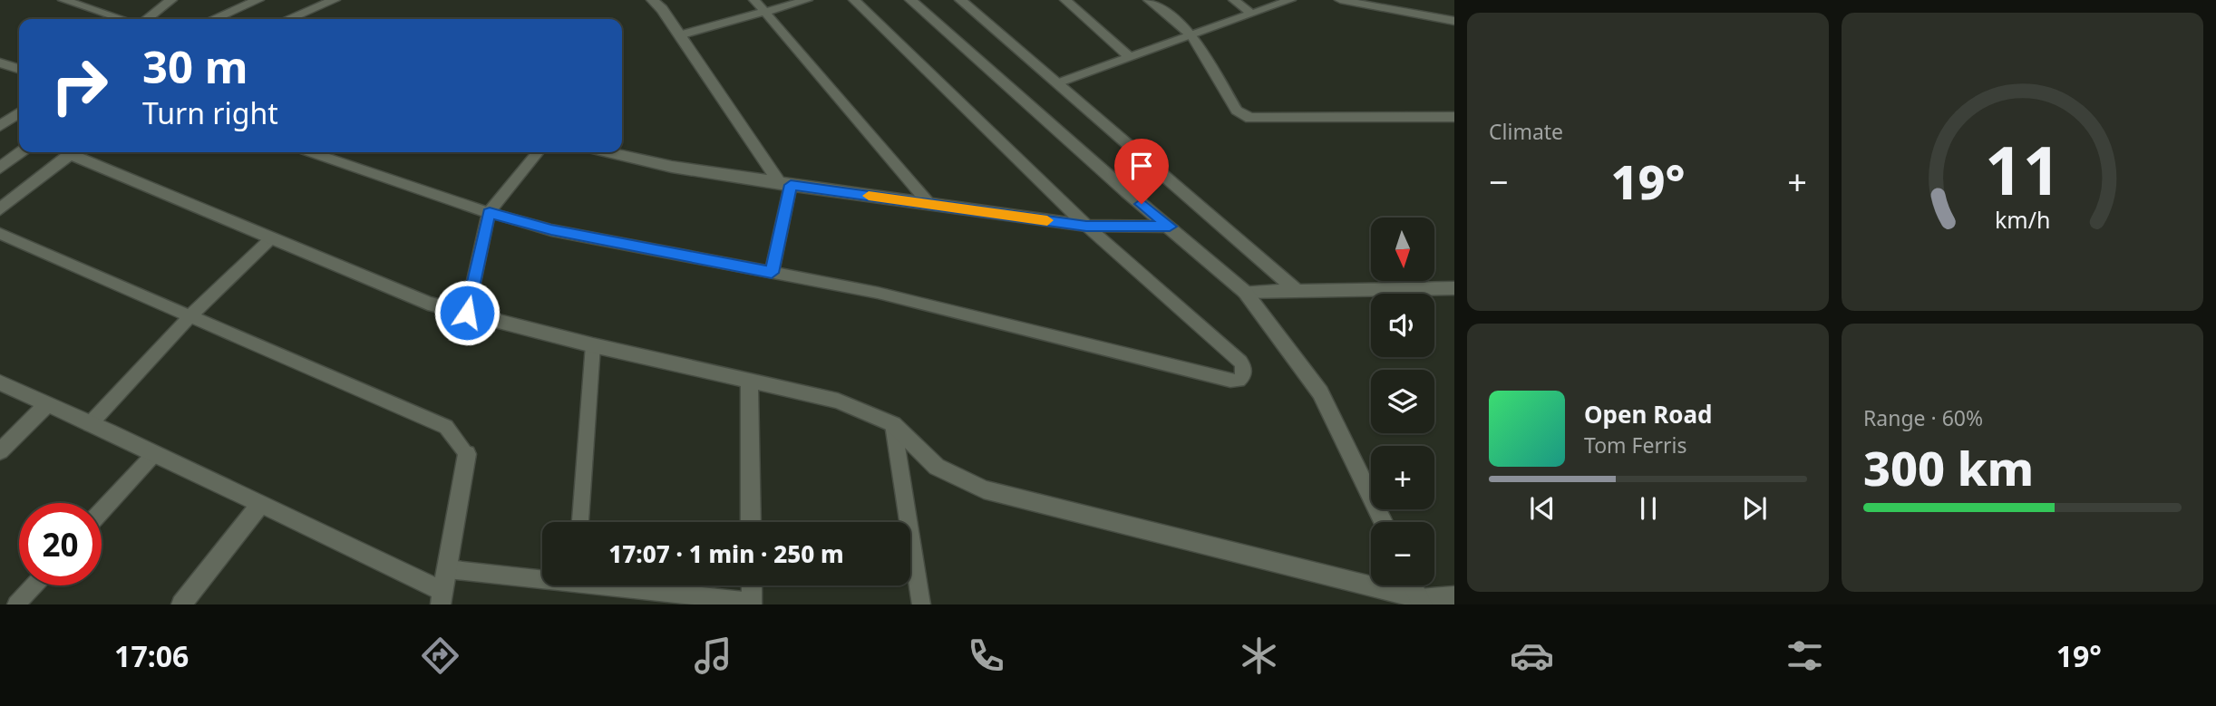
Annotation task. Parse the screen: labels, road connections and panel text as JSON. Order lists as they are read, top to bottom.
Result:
{
  "north": "bottom",
  "page": {
    "tile": [
      "Climate",
      ["Range · 60%", "300 km"]
    ],
    "turn": ["30 m", "Turn right"],
    "heat": ["−", "19°", "+"],
    "map_buttons": ["+", "−"],
    "song": ["Open Road", "Tom Ferris"],
    "limit": "20",
    "trip": "17:07 · 1 min · 250 m",
    "tabs": ["17:06", "19°"],
    "gauge": ["11", "km/h"]
  }
}
